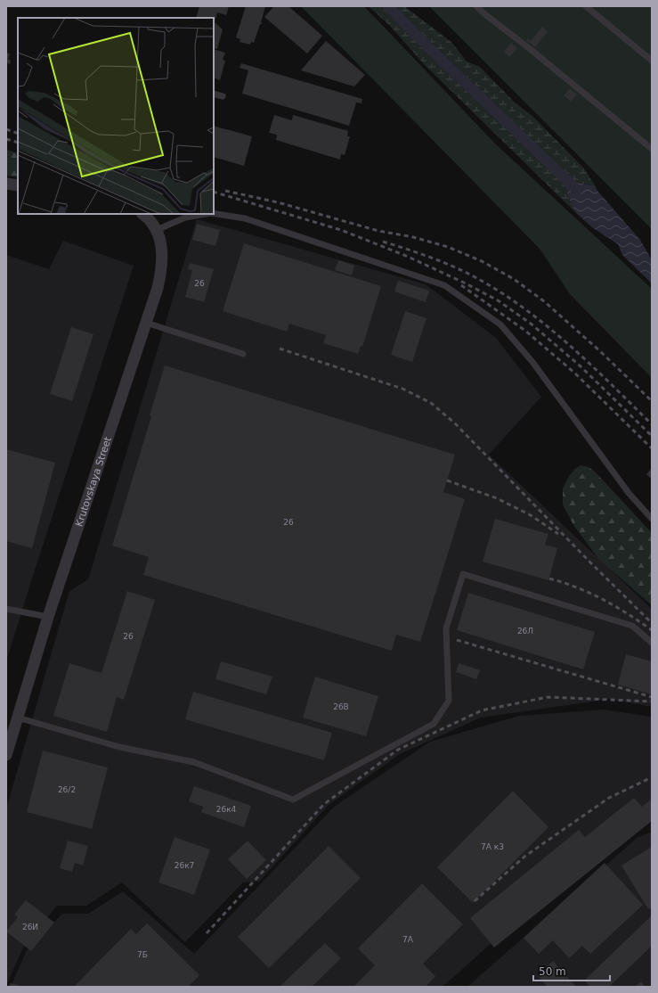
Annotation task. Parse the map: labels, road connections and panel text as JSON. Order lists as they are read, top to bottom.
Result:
{
  "streets": {
    "street": ["Krutovskaya Street"]
  },
  "house_numbers": [
    "26",
    "26",
    "26Л",
    "26",
    "26В",
    "26/2",
    "26к4",
    "7А к3",
    "26к7",
    "26И",
    "7А",
    "7Б"
  ],
  "scale_bar": "50 m"
}
